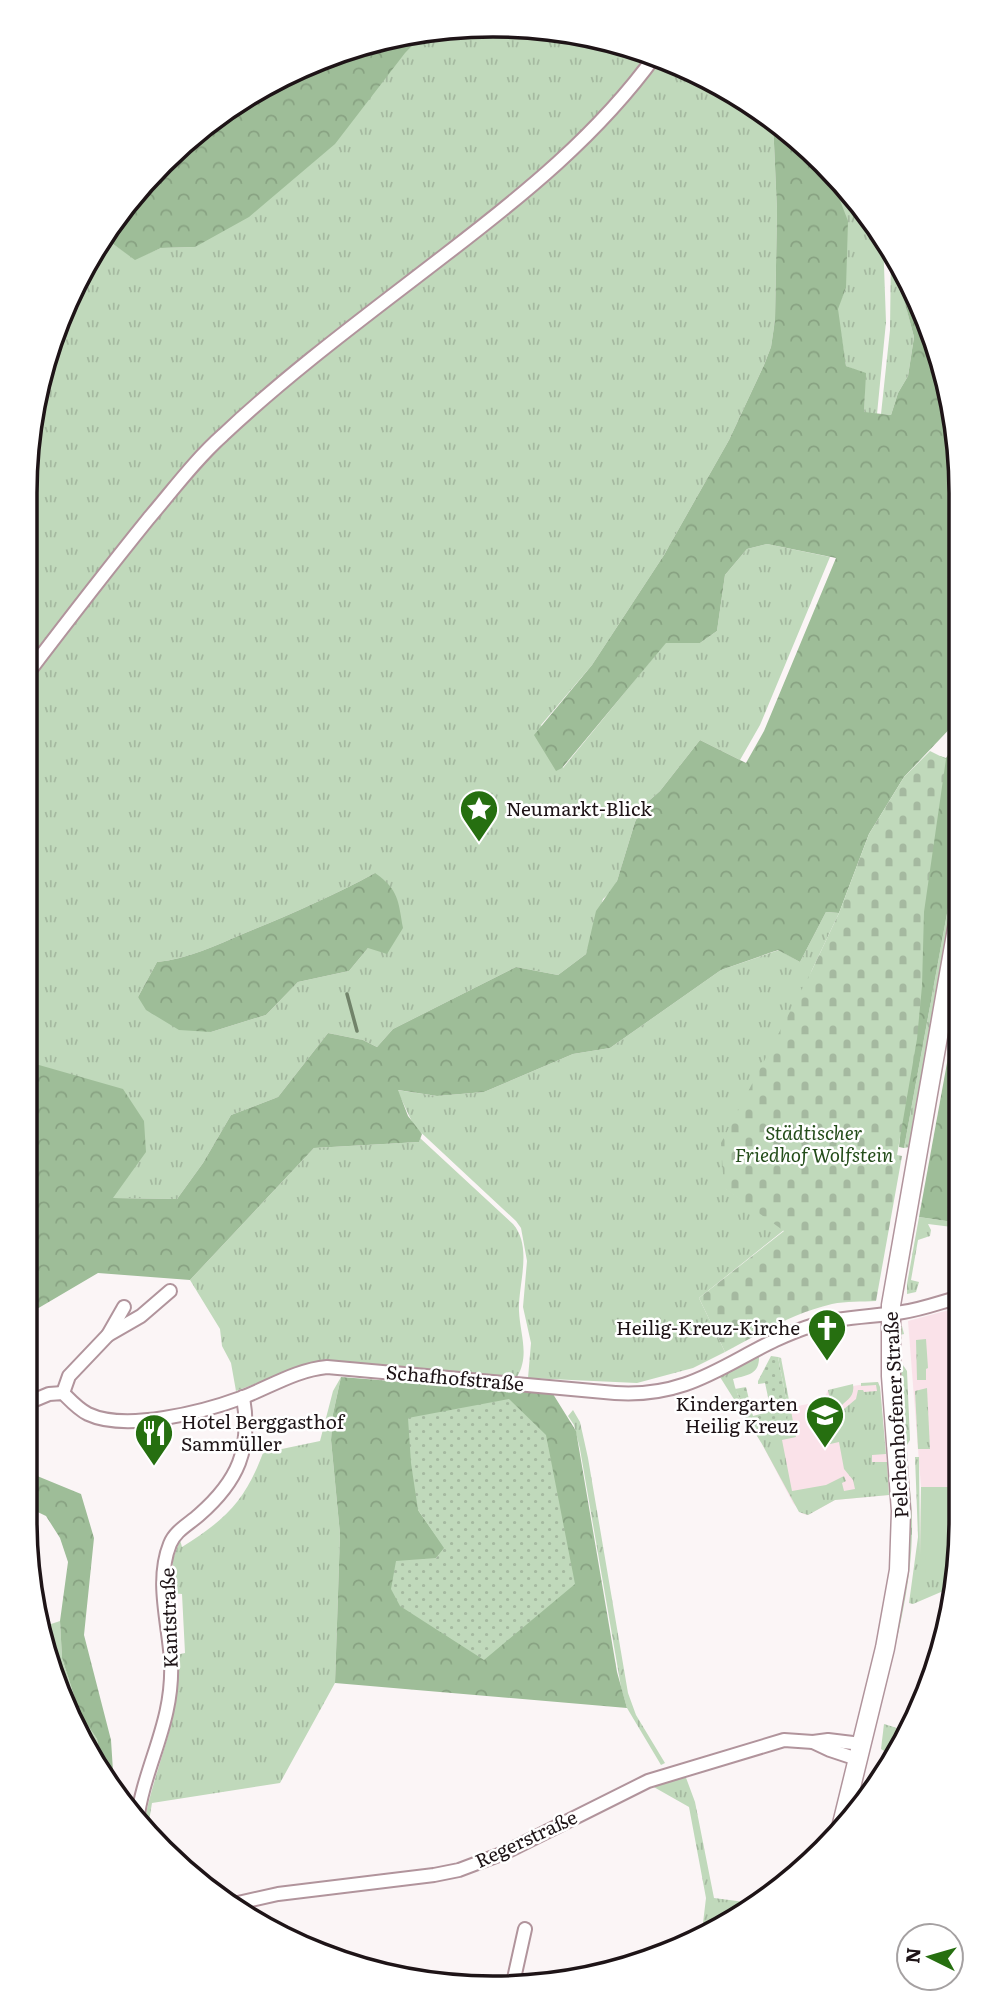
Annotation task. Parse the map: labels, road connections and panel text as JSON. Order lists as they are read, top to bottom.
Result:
{
  "streets": {
    "main road": ["Pelchenhofener Straße"],
    "street": ["Schafhofstraße", "Kantstraße", "Regerstraße"]
  },
  "crossings": [
    ["Schafhofstraße", "Pelchenhofener Straße"],
    ["Schafhofstraße", "Kantstraße"],
    ["Pelchenhofener Straße", "Regerstraße"]
  ],
  "parks": ["Städtischer Friedhof Wolfstein"],
  "places": {
    "place": ["Neumarkt-Blick"],
    "church": ["Heilig-Kreuz-Kirche"],
    "school or university": ["Kindergarten Heilig Kreuz"],
    "restaurant": ["Hotel Berggasthof Sammüller"]
  },
  "north": "left"
}
